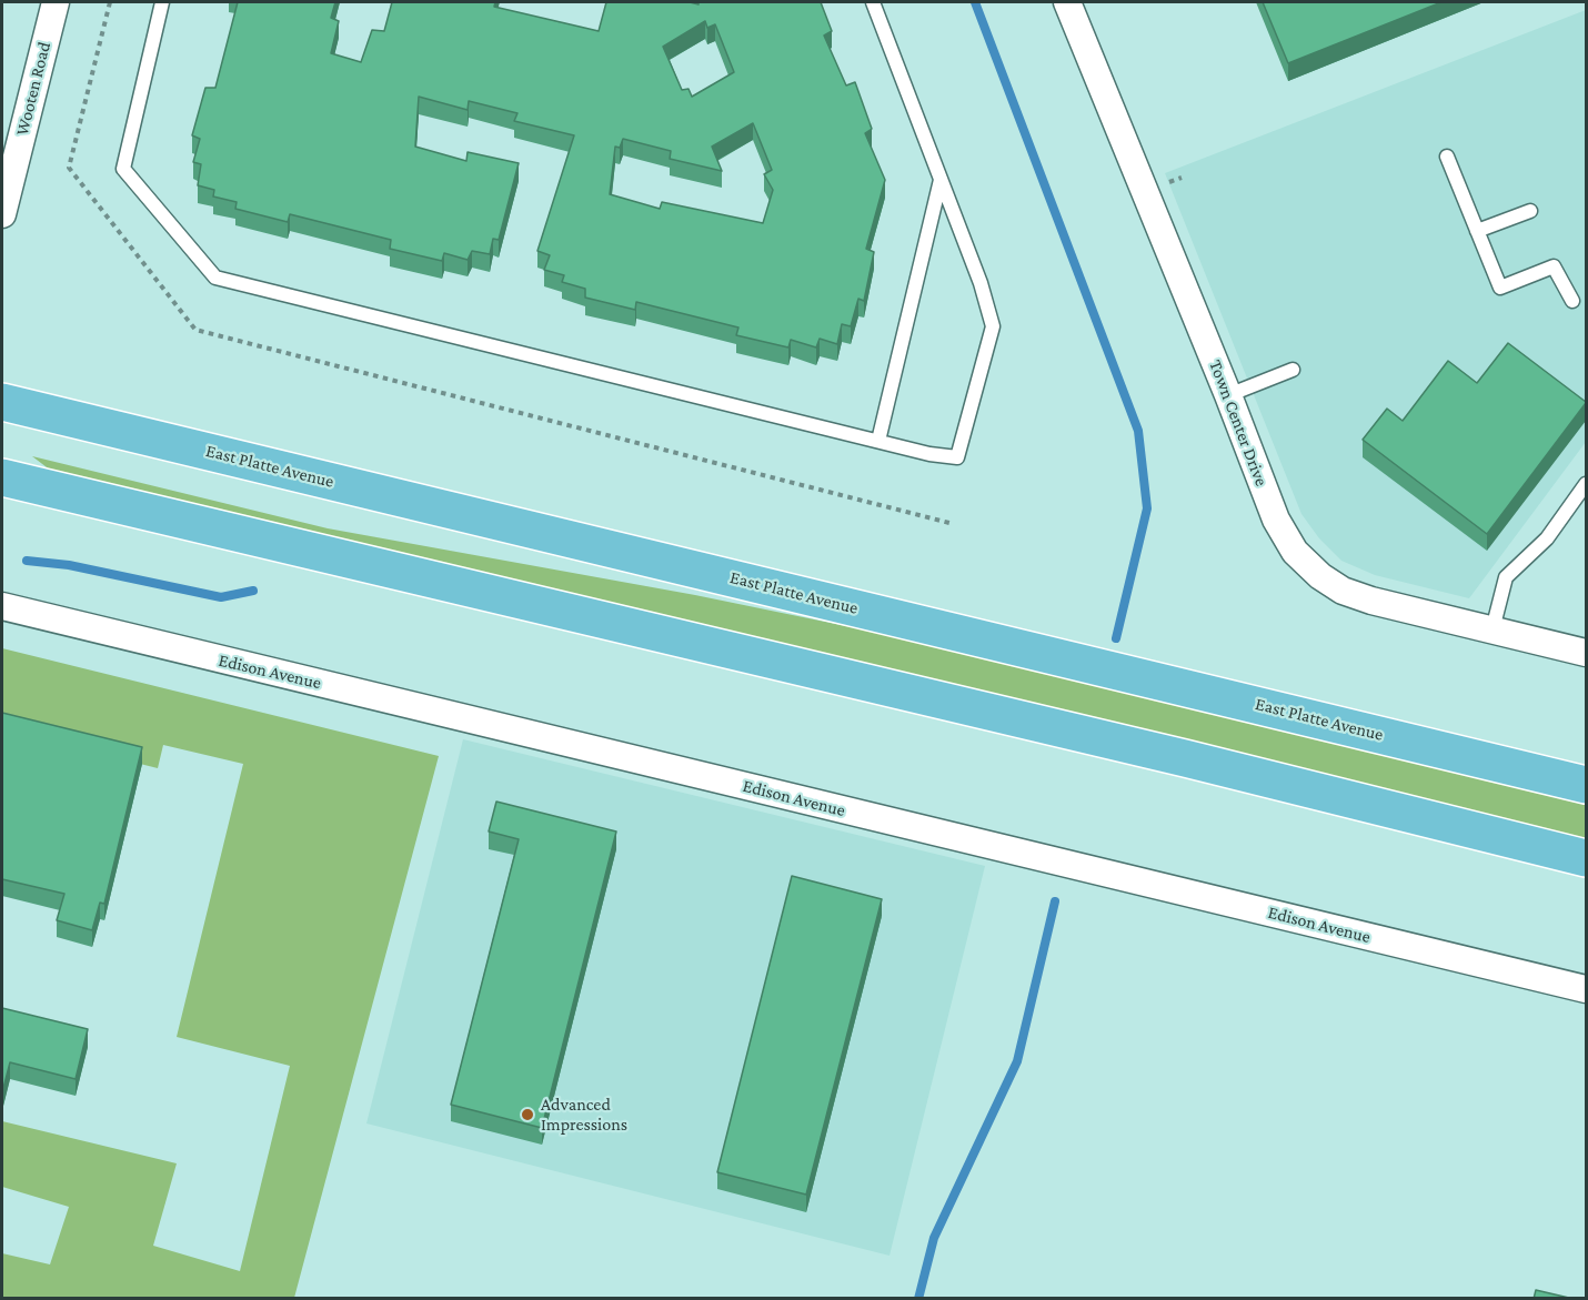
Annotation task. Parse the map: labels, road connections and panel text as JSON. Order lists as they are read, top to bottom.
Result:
{
  "streets": {
    "highway": ["East Platte Avenue"],
    "street": ["Wooten Road", "Town Center Drive", "Edison Avenue"]
  },
  "places": ["Advanced Impressions"]
}
